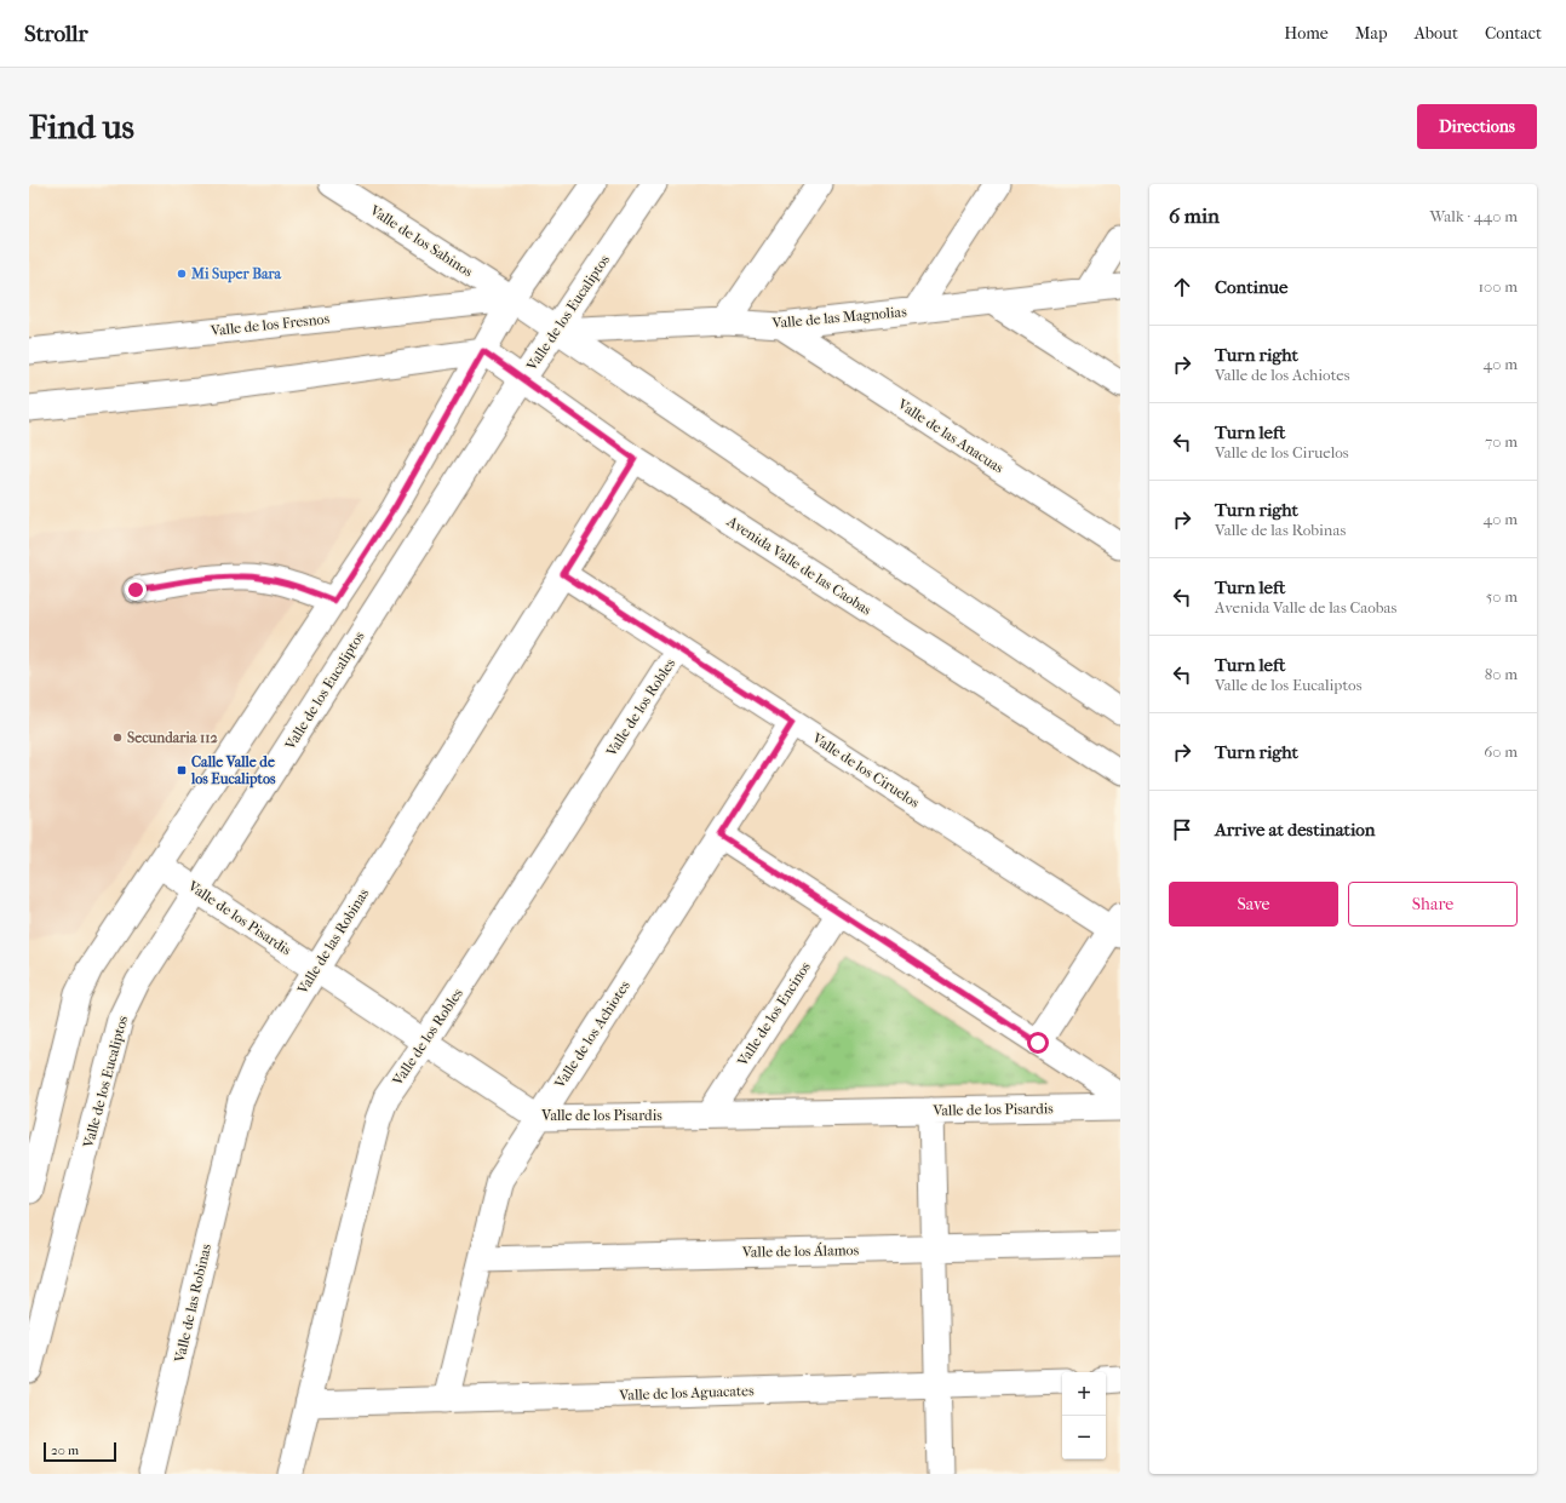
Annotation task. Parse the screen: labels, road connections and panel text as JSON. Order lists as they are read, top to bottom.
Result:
{
  "streets": {
    "street": [
      "Valle de los Sabinos",
      "Valle de los Eucaliptos",
      "Valle de las Magnolias",
      "Valle de los Fresnos",
      "Valle de las Anacuas",
      "Avenida Valle de las Caobas",
      "Valle de los Robles",
      "Valle de los Ciruelos",
      "Valle de los Pisardis",
      "Valle de las Robinas",
      "Valle de los Encinos",
      "Valle de los Achiotes",
      "Valle de los Álamos",
      "Valle de los Aguacates"
    ]
  },
  "crossings": [
    ["Valle de los Sabinos", "Valle de los Fresnos"],
    ["Valle de los Eucaliptos", "Valle de las Magnolias"],
    ["Valle de los Eucaliptos", "Avenida Valle de las Caobas"],
    ["Valle de los Eucaliptos", "Valle de los Pisardis"],
    ["Valle de las Magnolias", "Valle de las Anacuas"],
    ["Avenida Valle de las Caobas", "Valle de las Robinas"],
    ["Valle de los Robles", "Valle de los Ciruelos"],
    ["Valle de los Robles", "Valle de los Pisardis"],
    ["Valle de los Robles", "Valle de los Aguacates"],
    ["Valle de los Ciruelos", "Valle de las Robinas"],
    ["Valle de los Ciruelos", "Valle de los Achiotes"],
    ["Valle de los Pisardis", "Valle de las Robinas"],
    ["Valle de los Pisardis", "Valle de los Encinos"],
    ["Valle de los Pisardis", "Valle de los Achiotes"],
    ["Valle de los Achiotes", "Valle de los Álamos"],
    ["Valle de los Achiotes", "Valle de los Aguacates"]
  ],
  "places": {
    "other": ["Mi Super Bara", "Secundaria 112"],
    "transit": ["Calle Valle de los Eucaliptos"]
  },
  "scale_bar": "20 m",
  "page": {
    "header": "Strollr",
    "nav": [
      "Home",
      "Map",
      "About",
      "Contact"
    ],
    "buttons": [
      "Directions",
      ["Save", "Share"]
    ],
    "title": "Find us",
    "heading": ["6 min", "Walk · 440 m"],
    "list": [
      ["Continue", "100 m"],
      ["Turn right", "Valle de los Achiotes", "40 m"],
      ["Turn left", "Valle de los Ciruelos", "70 m"],
      ["Turn right", "Valle de las Robinas", "40 m"],
      ["Turn left", "Avenida Valle de las Caobas", "50 m"],
      ["Turn left", "Valle de los Eucaliptos", "80 m"],
      ["Turn right", "60 m"],
      "Arrive at destination"
    ],
    "map_buttons": ["+", "−"],
    "scale": "20 m"
  }
}
